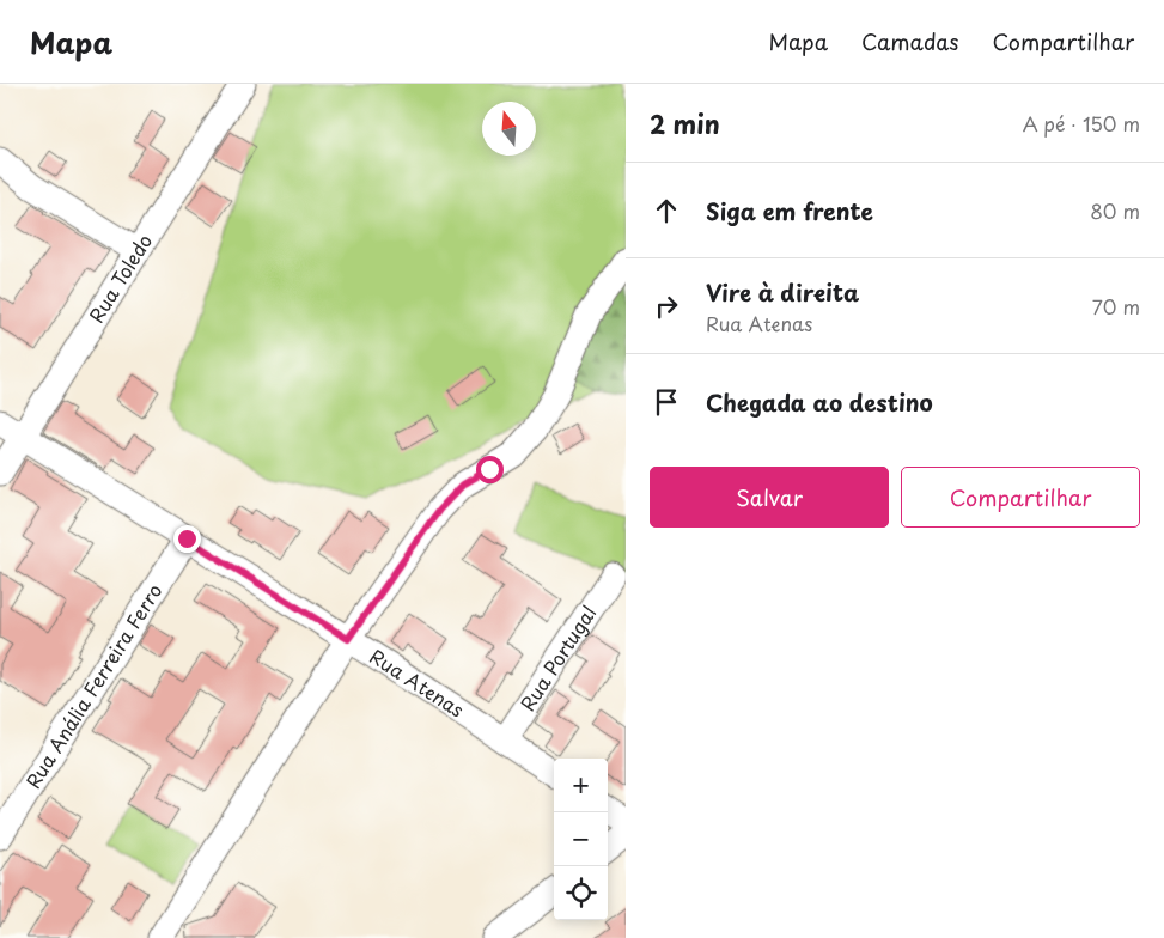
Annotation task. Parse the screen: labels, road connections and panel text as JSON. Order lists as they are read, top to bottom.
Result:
{
  "streets": {
    "street": [
      "Rua Toledo",
      "Rua Portugal",
      "Rua Atenas",
      "Rua Anália Ferreira Ferro"
    ]
  },
  "crossings": [
    ["Rua Toledo", "Rua Atenas"],
    ["Rua Portugal", "Rua Atenas"],
    ["Rua Atenas", "Rua Anália Ferreira Ferro"]
  ],
  "north": "top",
  "page": {
    "header": "Mapa",
    "nav": ["Mapa", "Camadas", "Compartilhar"],
    "heading": ["2 min", "A pé · 150 m"],
    "list": [
      ["Siga em frente", "80 m"],
      ["Vire à direita", "Rua Atenas", "70 m"],
      "Chegada ao destino"
    ],
    "buttons": ["Salvar", "Compartilhar"],
    "map_buttons": ["+", "−"]
  }
}
